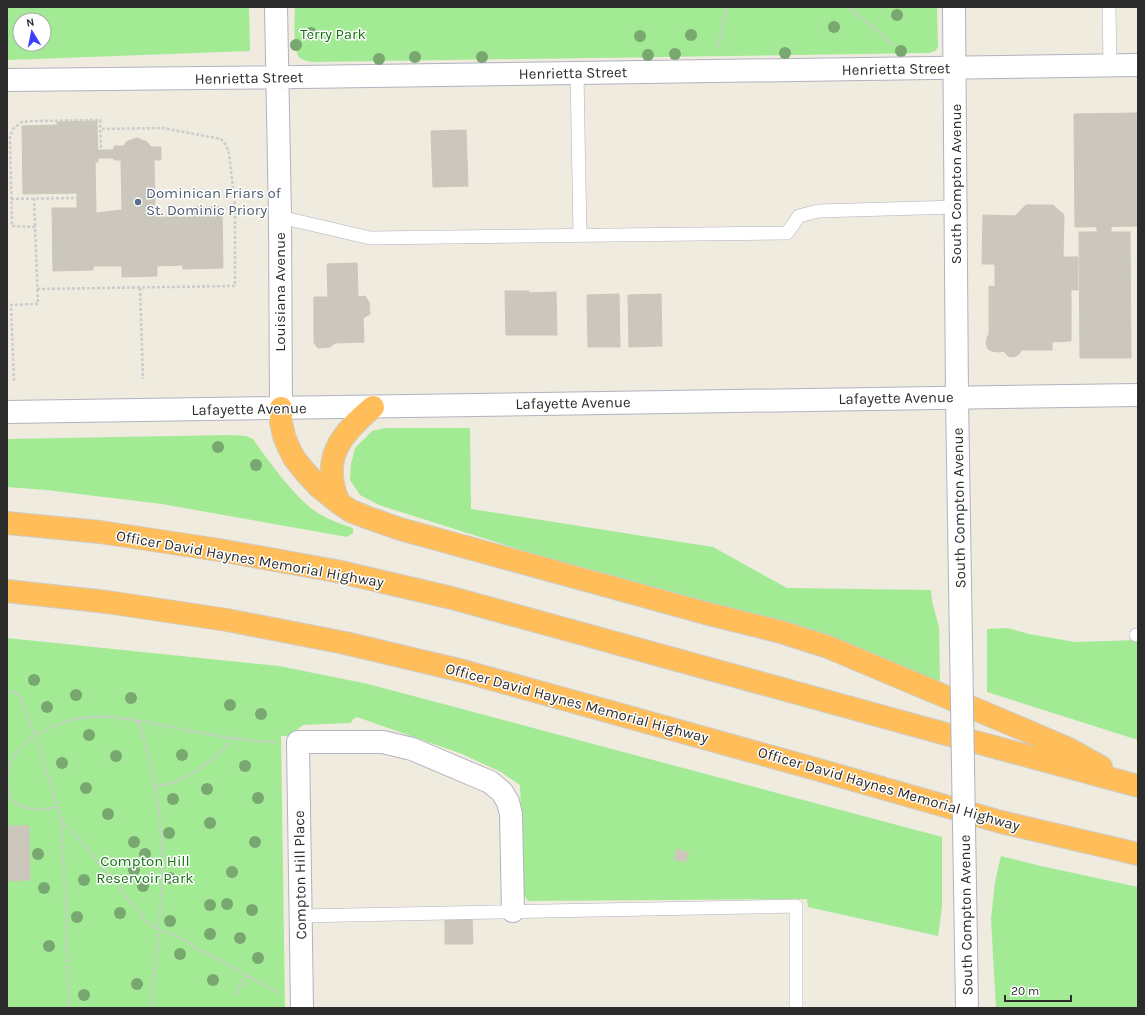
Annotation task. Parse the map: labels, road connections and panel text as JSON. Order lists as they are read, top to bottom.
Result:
{
  "streets": {
    "highway": ["Officer David Haynes Memorial Highway"],
    "street": [
      "Henrietta Street",
      "South Compton Avenue",
      "Louisiana Avenue",
      "Lafayette Avenue",
      "Compton Hill Place"
    ]
  },
  "crossings": [
    ["Henrietta Street", "South Compton Avenue"],
    ["Henrietta Street", "Louisiana Avenue"],
    ["South Compton Avenue", "Lafayette Avenue"],
    ["Louisiana Avenue", "Lafayette Avenue"]
  ],
  "parks": ["Terry Park", "Compton Hill Reservoir Park"],
  "places": ["Dominican Friars of St. Dominic Priory"],
  "scale_bar": "20 m",
  "north": "top"
}
